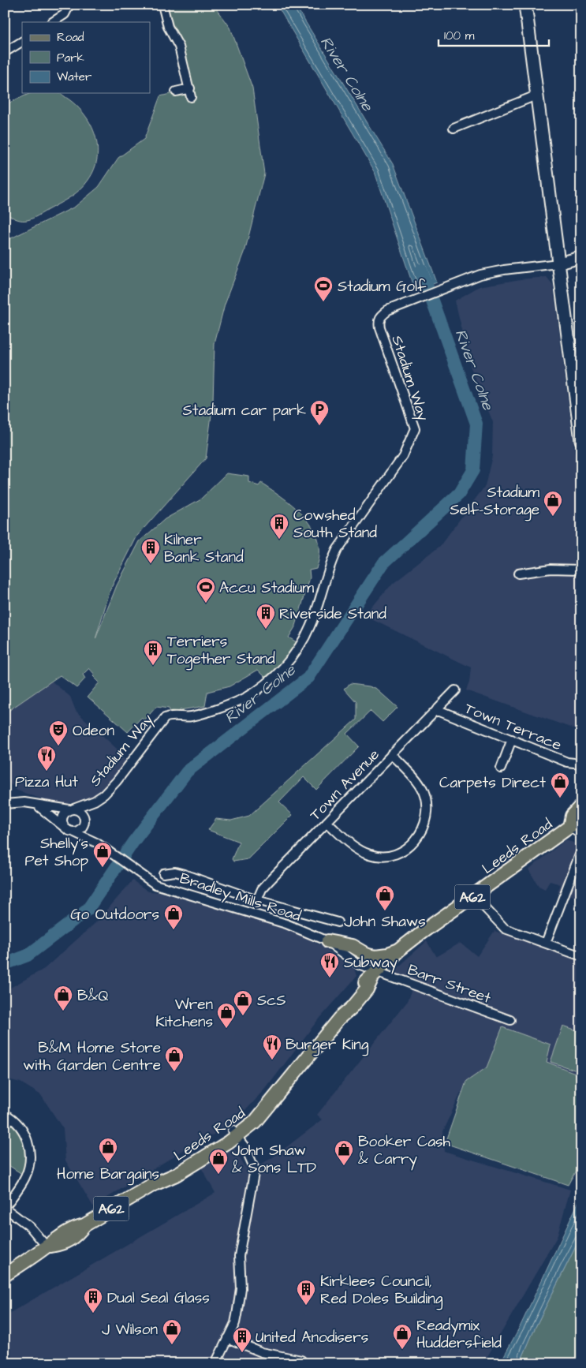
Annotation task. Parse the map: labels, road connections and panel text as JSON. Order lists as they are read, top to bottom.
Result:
{
  "streets": {
    "main road": ["Leeds Road", "A62"],
    "street": [
      "Stadium Way",
      "Town Terrace",
      "Town Avenue",
      "Bradley Mills Road",
      "Barr Street"
    ]
  },
  "crossings": [
    ["Stadium Way", "Bradley Mills Road"],
    ["Town Terrace", "Town Avenue"],
    ["Leeds Road", "Bradley Mills Road"],
    ["Leeds Road", "Barr Street"],
    ["Bradley Mills Road", "Barr Street"]
  ],
  "water": ["River Colne"],
  "places": {
    "sports": ["Stadium Golf", "Accu Stadium"],
    "parking": ["Stadium car park"],
    "shop": [
      "Stadium Self-Storage",
      "Carpets Direct",
      "Shelly's Pet Shop",
      "John Shaws",
      "Go Outdoors",
      "B&Q",
      "ScS",
      "Wren Kitchens",
      "B&M Home Store with Garden Centre",
      "Home Bargains",
      "Booker Cash & Carry",
      "John Shaw & Sons LTD",
      "J Wilson",
      "Readymix Huddersfield"
    ],
    "building": [
      "Cowshed South Stand",
      "Kilner Bank Stand",
      "Riverside Stand",
      "Terriers Together Stand",
      "Kirklees Council, Red Doles Building",
      "Dual Seal Glass",
      "United Anodisers"
    ],
    "theatre": ["Odeon"],
    "restaurant": ["Pizza Hut", "Subway", "Burger King"]
  },
  "legend": ["Road", "Park", "Water"],
  "scale_bar": "100 m"
}
